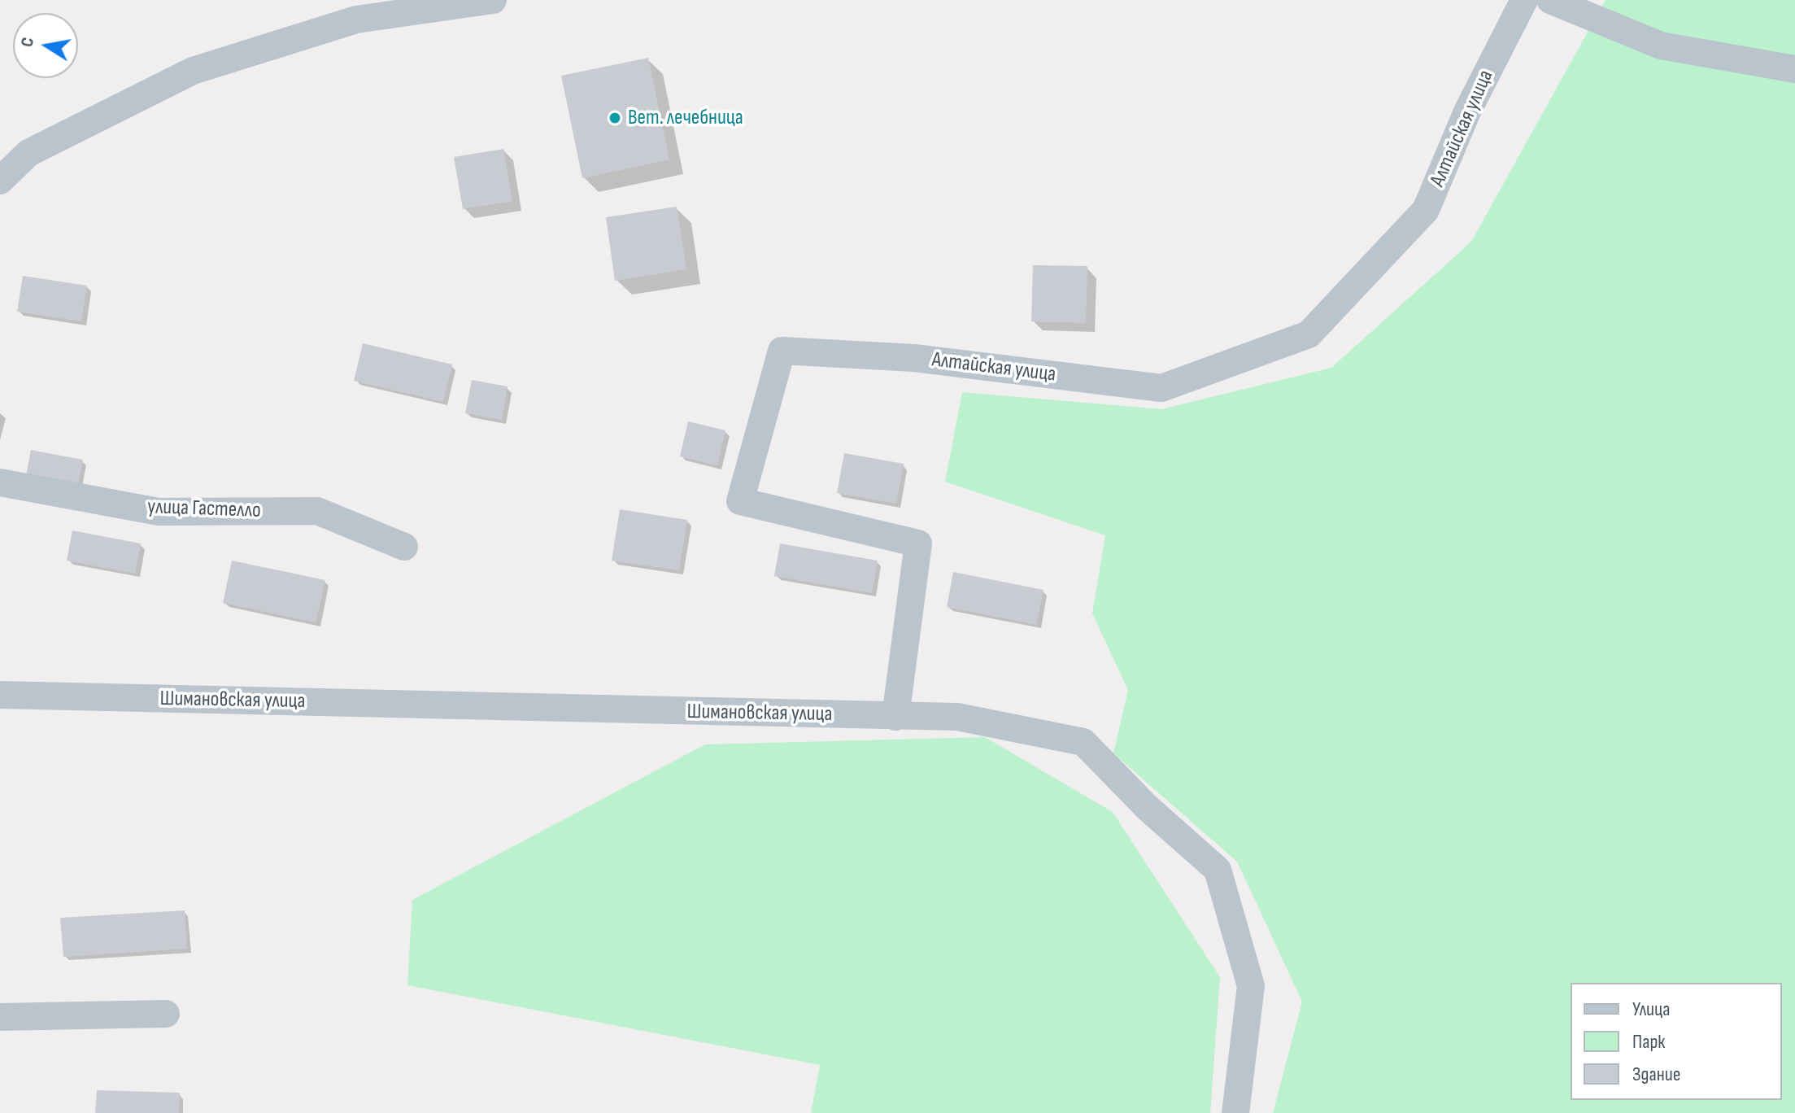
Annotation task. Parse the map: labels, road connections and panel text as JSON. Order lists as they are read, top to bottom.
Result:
{
  "streets": {
    "street": ["Алтайская улица", "улица Гастелло", "Шимановская улица"]
  },
  "crossings": [
    ["Алтайская улица", "Шимановская улица"]
  ],
  "places": ["Вет. лечебница"],
  "legend": ["Улица", "Парк", "Здание"],
  "north": "left"
}
